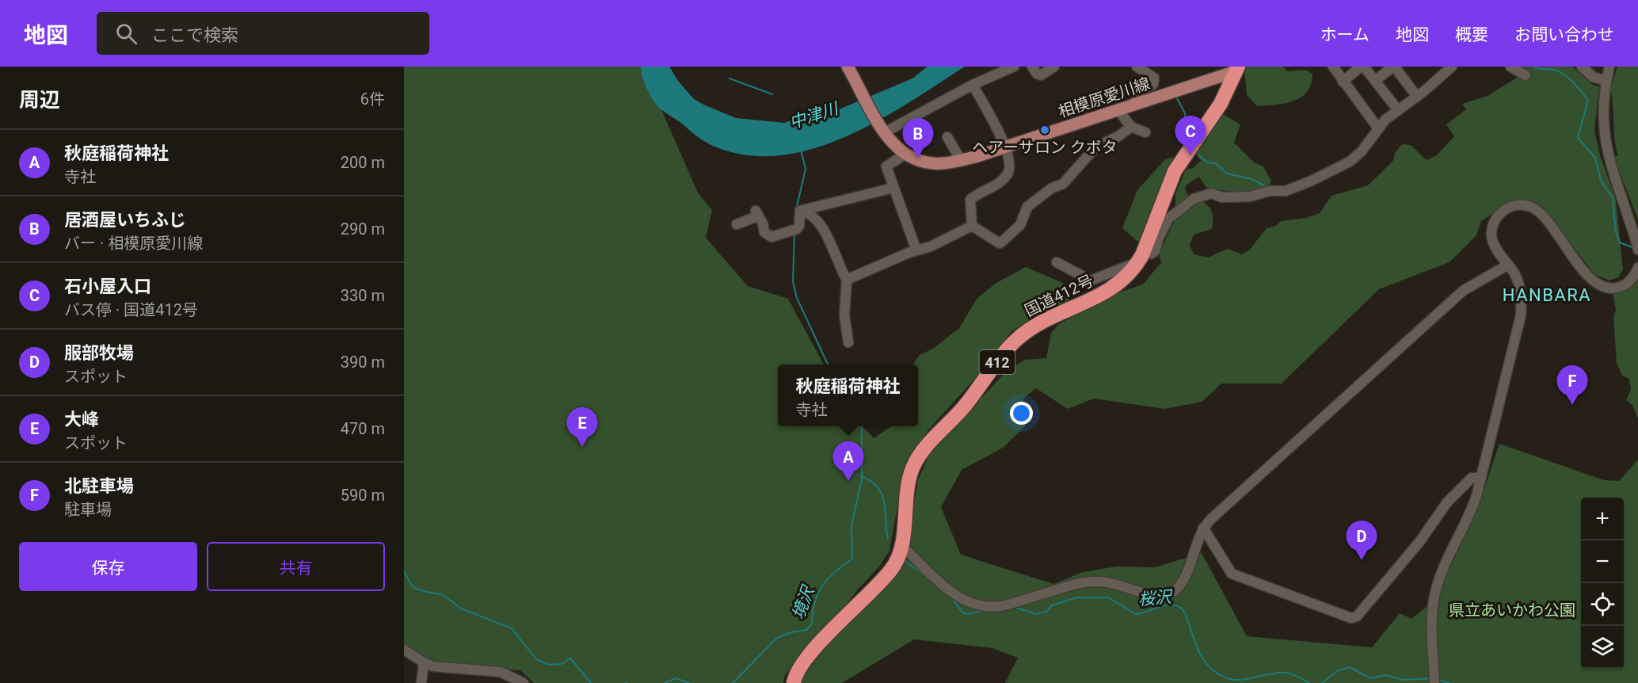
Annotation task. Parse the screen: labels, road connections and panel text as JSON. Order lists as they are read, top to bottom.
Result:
{
  "streets": {
    "highway": ["国道412号", "412"],
    "main road": ["相模原愛川線"]
  },
  "crossings": [
    ["相模原愛川線", "国道412号"]
  ],
  "districts": ["HANBARA"],
  "water": ["中津川", "桜沢", "境沢"],
  "parks": ["県立あいかわ公園"],
  "places": ["ヘアーサロン クボタ"],
  "page": {
    "header": "地図",
    "search": "ここで検索",
    "nav": [
      "ホーム",
      "地図",
      "概要",
      "お問い合わせ"
    ],
    "heading": ["周辺", "6件"],
    "pins": [
      "C",
      "B",
      "F",
      "E",
      "A",
      "D"
    ],
    "list": [
      {
        "mark": "A",
        "name": "秋庭稲荷神社",
        "note": "寺社",
        "value": "200 m"
      },
      {
        "mark": "B",
        "name": "居酒屋いちふじ",
        "note": "バー · 相模原愛川線",
        "value": "290 m"
      },
      {
        "mark": "C",
        "name": "石小屋入口",
        "note": "バス停 · 国道412号",
        "value": "330 m"
      },
      {
        "mark": "D",
        "name": "服部牧場",
        "note": "スポット",
        "value": "390 m"
      },
      {
        "mark": "E",
        "name": "大峰",
        "note": "スポット",
        "value": "470 m"
      },
      {
        "mark": "F",
        "name": "北駐車場",
        "note": "駐車場",
        "value": "590 m"
      }
    ],
    "popup": ["秋庭稲荷神社", "寺社"],
    "map_buttons": ["+", "−"],
    "buttons": ["保存", "共有"]
  }
}
